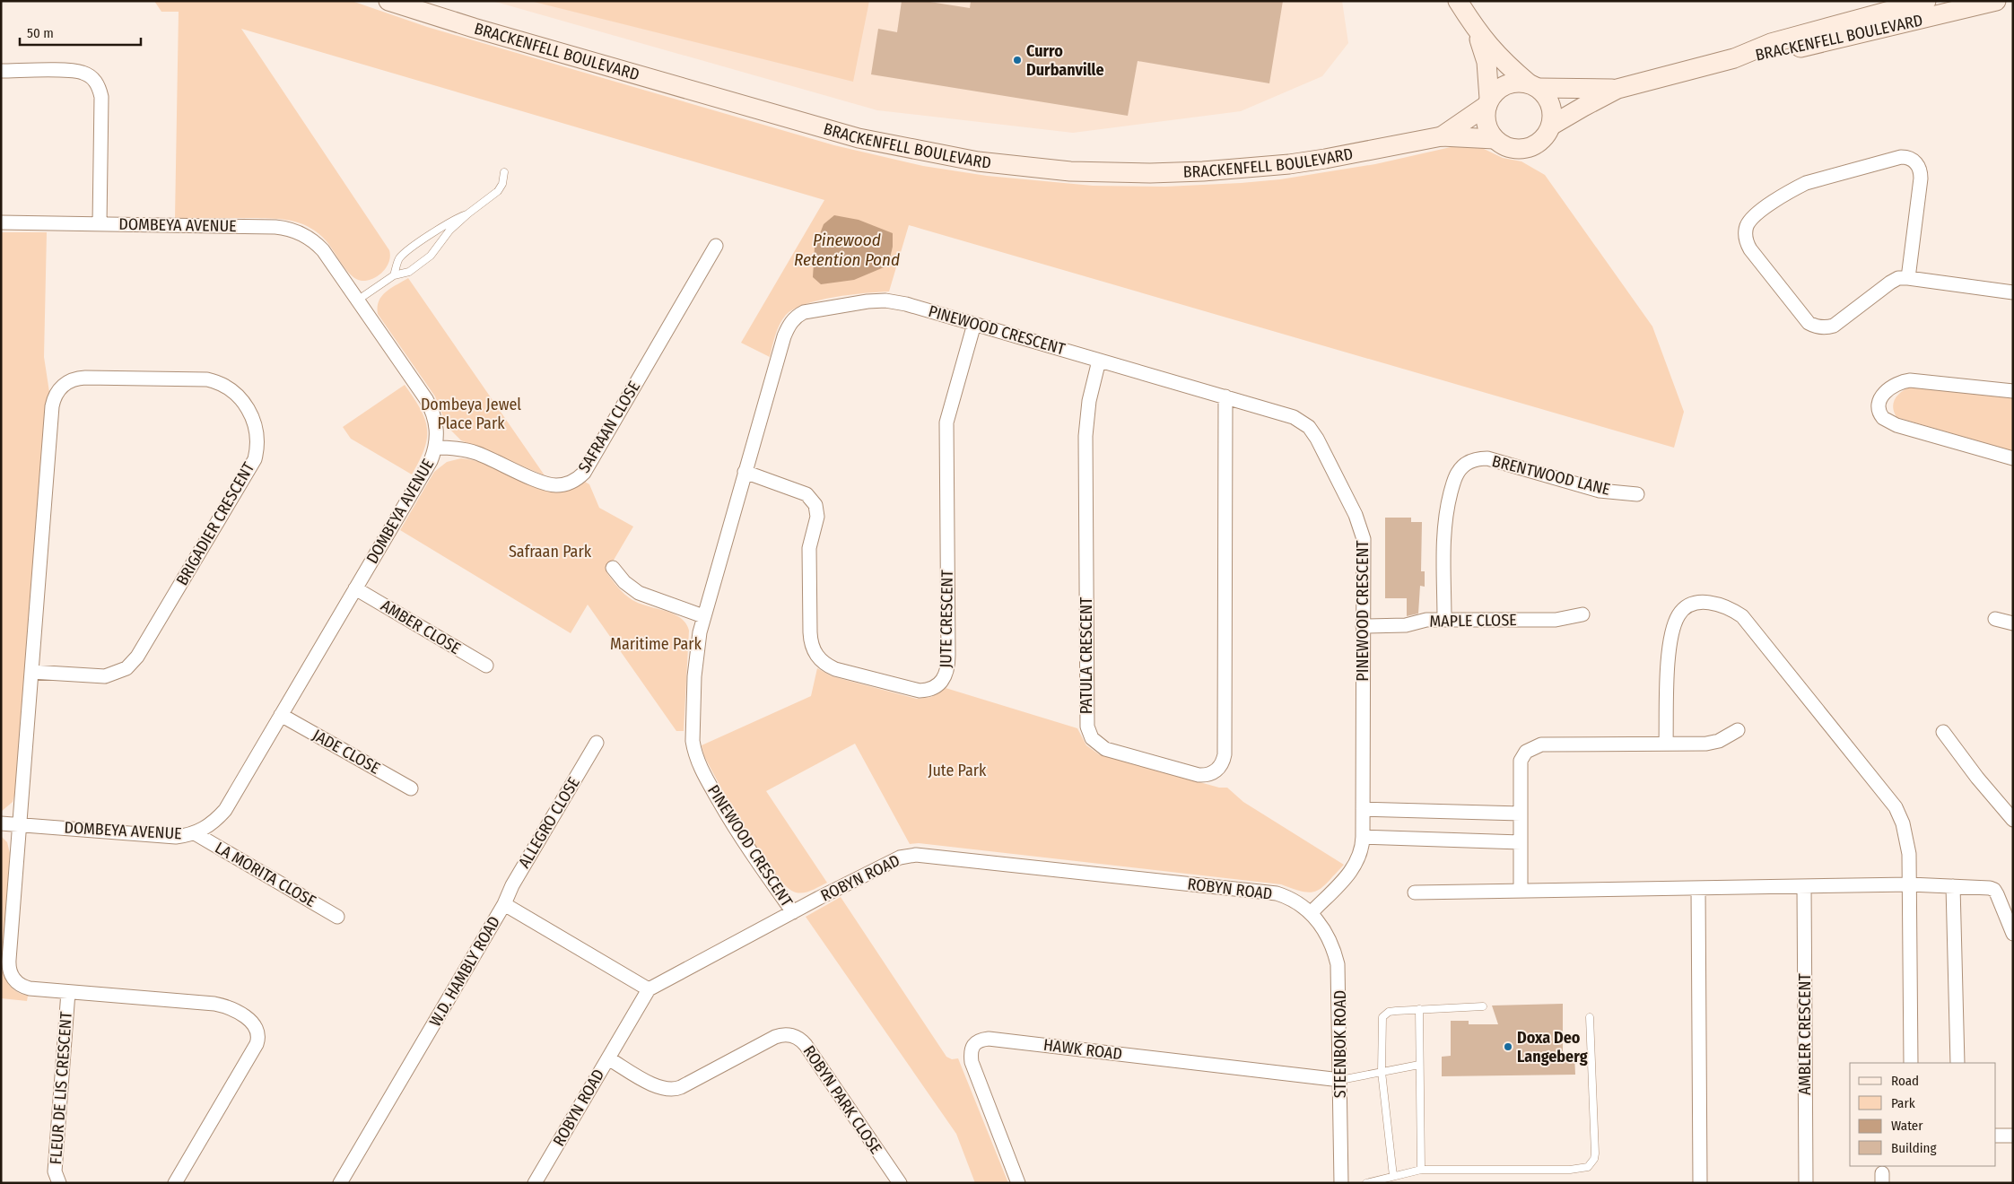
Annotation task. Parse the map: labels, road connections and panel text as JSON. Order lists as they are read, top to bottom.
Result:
{
  "streets": {
    "street": [
      "BRACKENFELL BOULEVARD",
      "DOMBEYA AVENUE",
      "PINEWOOD CRESCENT",
      "SAFRAAN CLOSE",
      "BRENTWOOD LANE",
      "BRIGADIER CRESCENT",
      "JUTE CRESCENT",
      "MAPLE CLOSE",
      "AMBER CLOSE",
      "PATULA CRESCENT",
      "JADE CLOSE",
      "ALLEGRO CLOSE",
      "LA MORITA CLOSE",
      "ROBYN ROAD",
      "W.D. HAMBLY ROAD",
      "AMBLER CRESCENT",
      "STEENBOK ROAD",
      "HAWK ROAD",
      "FLEUR DE LIS CRESCENT",
      "ROBYN PARK CLOSE"
    ]
  },
  "crossings": [
    ["DOMBEYA AVENUE", "SAFRAAN CLOSE"],
    ["DOMBEYA AVENUE", "BRIGADIER CRESCENT"],
    ["DOMBEYA AVENUE", "AMBER CLOSE"],
    ["DOMBEYA AVENUE", "JADE CLOSE"],
    ["DOMBEYA AVENUE", "LA MORITA CLOSE"],
    ["DOMBEYA AVENUE", "FLEUR DE LIS CRESCENT"],
    ["PINEWOOD CRESCENT", "JUTE CRESCENT"],
    ["PINEWOOD CRESCENT", "MAPLE CLOSE"],
    ["PINEWOOD CRESCENT", "PATULA CRESCENT"],
    ["PINEWOOD CRESCENT", "ROBYN ROAD"],
    ["PINEWOOD CRESCENT", "STEENBOK ROAD"],
    ["BRENTWOOD LANE", "MAPLE CLOSE"],
    ["BRIGADIER CRESCENT", "FLEUR DE LIS CRESCENT"],
    ["ALLEGRO CLOSE", "W.D. HAMBLY ROAD"],
    ["ROBYN ROAD", "W.D. HAMBLY ROAD"],
    ["ROBYN ROAD", "STEENBOK ROAD"],
    ["ROBYN ROAD", "ROBYN PARK CLOSE"],
    ["STEENBOK ROAD", "HAWK ROAD"]
  ],
  "water": ["Pinewood Retention Pond"],
  "parks": [
    "Dombeya Jewel Place Park",
    "Safraan Park",
    "Maritime Park",
    "Jute Park"
  ],
  "places": ["Curro Durbanville", "Doxa Deo Langeberg"],
  "legend": [
    "Road",
    "Park",
    "Water",
    "Building"
  ],
  "scale_bar": "50 m"
}
